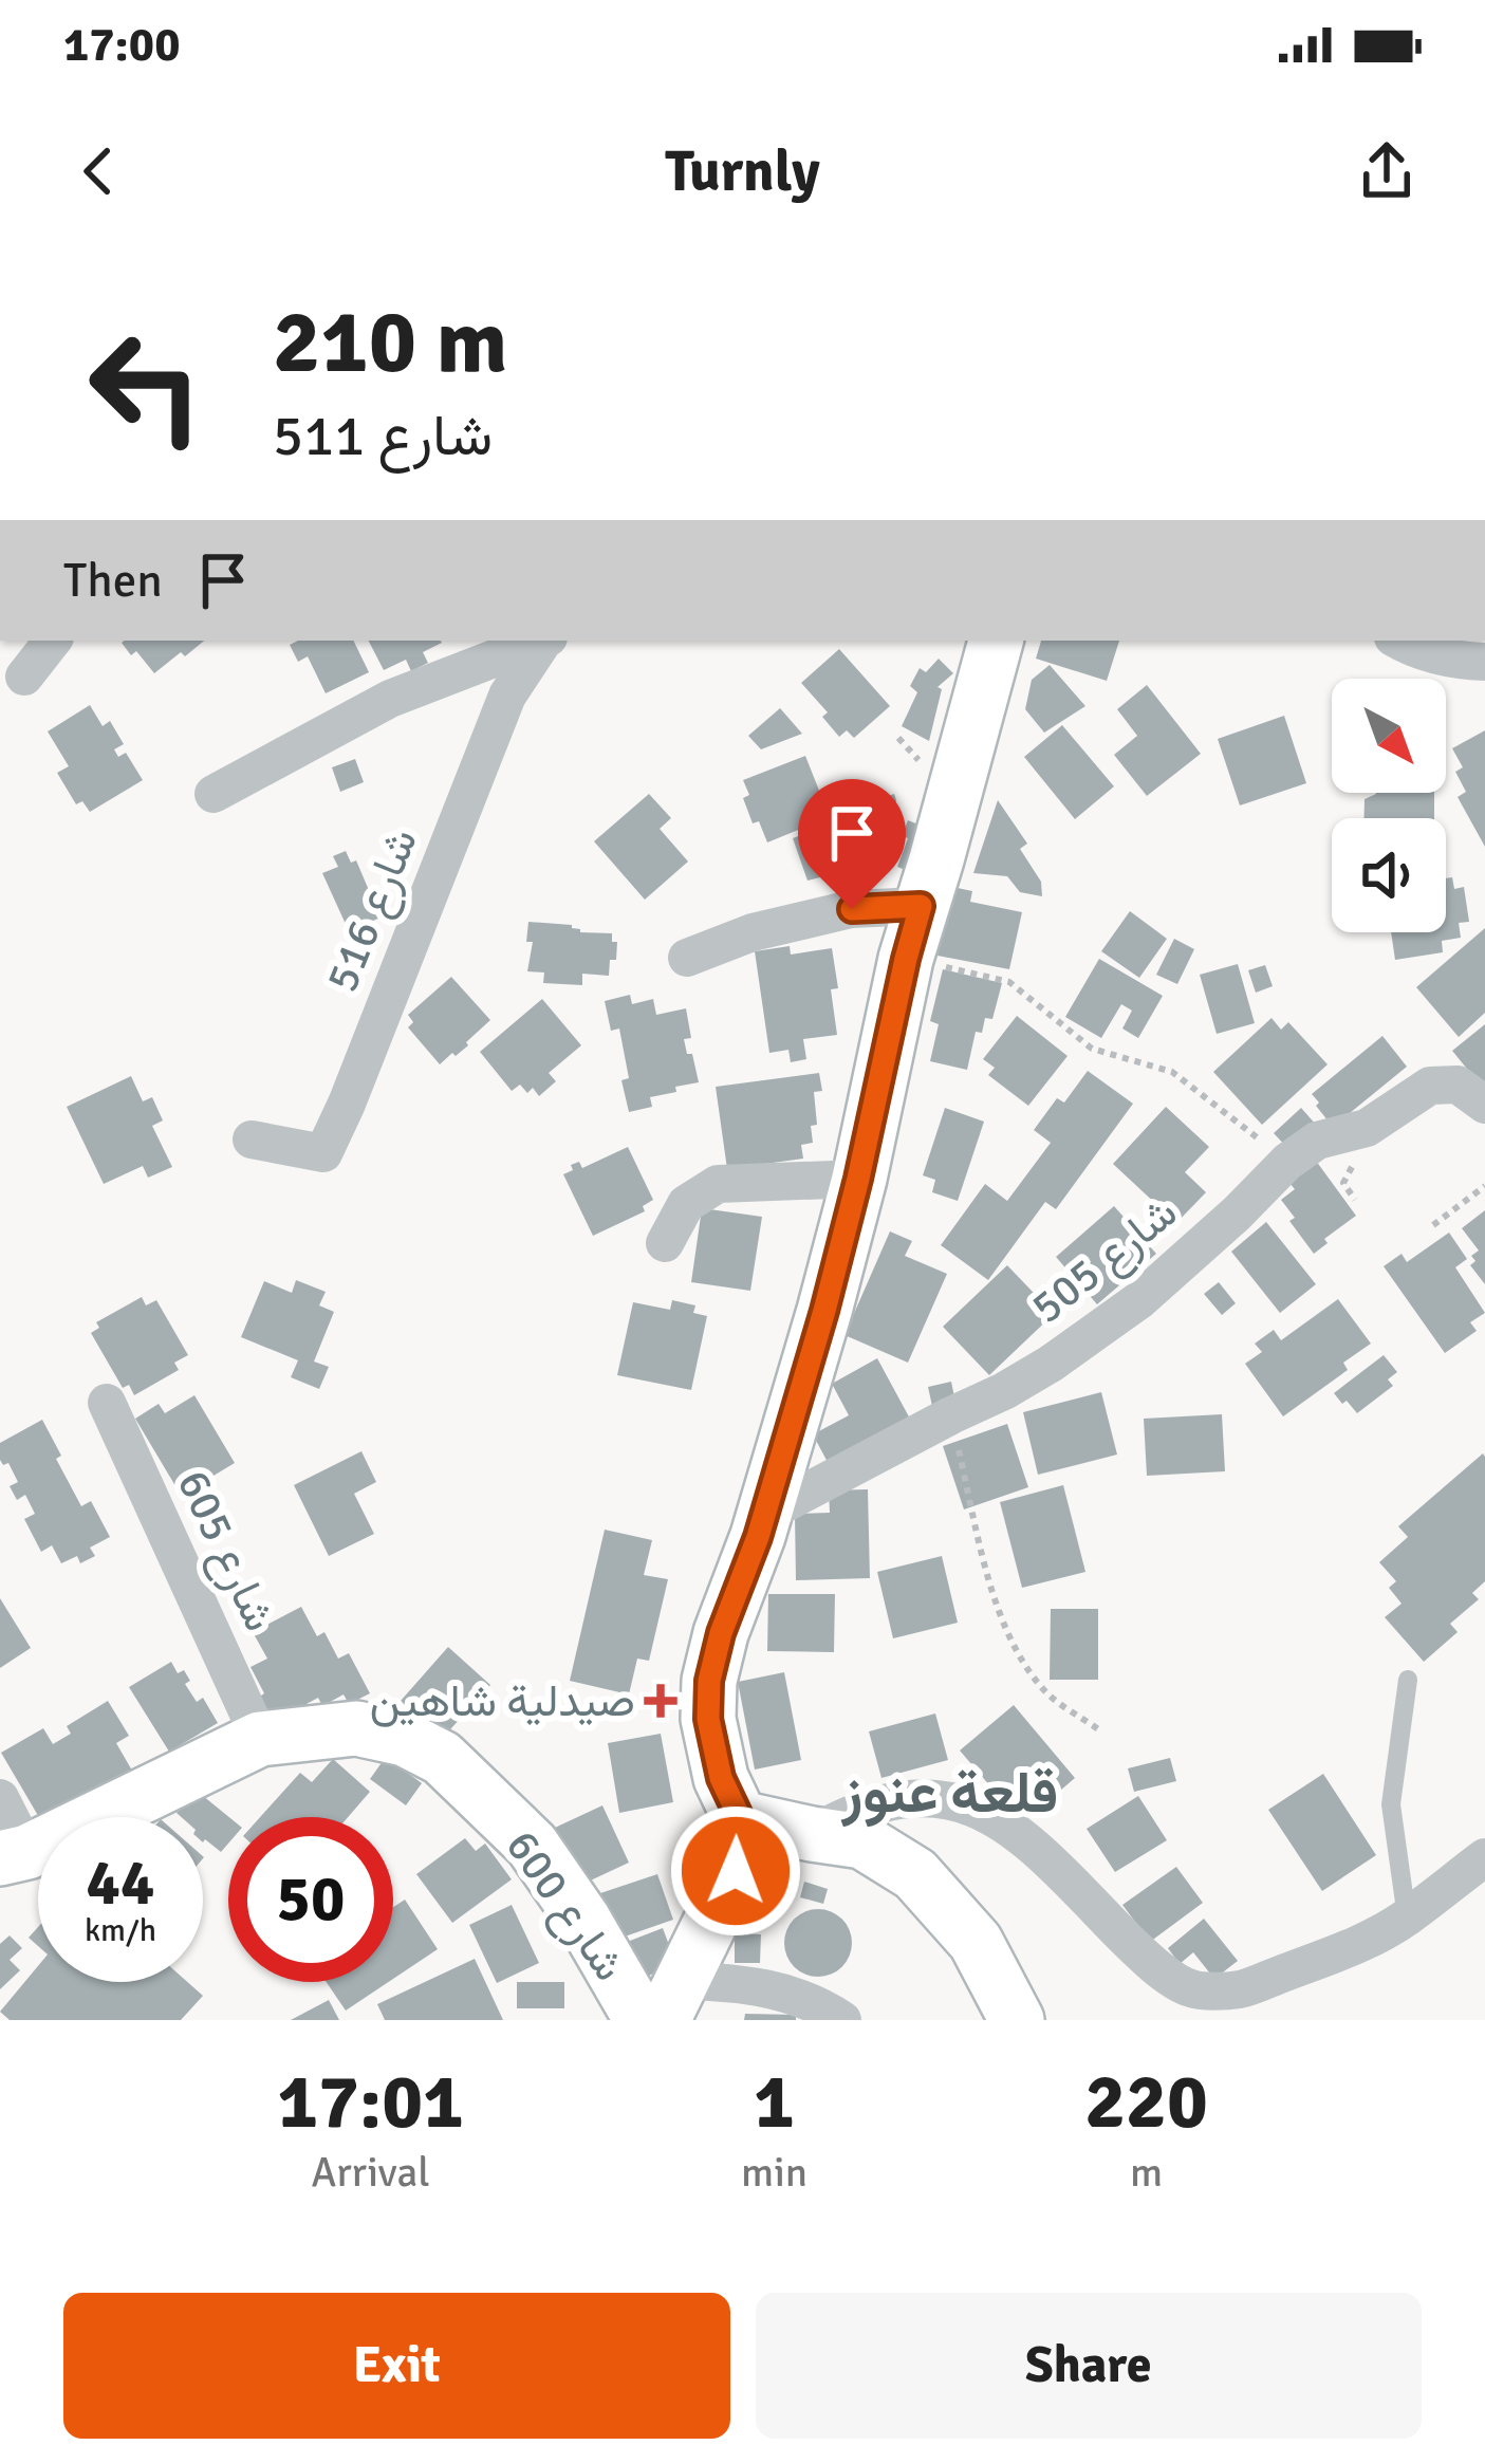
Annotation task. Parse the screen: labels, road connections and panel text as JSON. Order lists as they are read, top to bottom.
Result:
{
  "streets": {
    "main road": ["شارع 600"],
    "street": ["شارع 516", "شارع 505", "شارع 605"]
  },
  "crossings": [
    ["شارع 605", "شارع 600"]
  ],
  "districts": ["قلعة عنوز"],
  "places": {
    "health": ["صيدلية شاهين"]
  },
  "north": "bottom right",
  "page": {
    "status": "17:00",
    "header": "Turnly",
    "turn": ["210 m", "شارع 511"],
    "then": "Then",
    "speed": "44 km/h",
    "limit": "50",
    "eta": [
      "17:01",
      "Arrival",
      "1",
      "min",
      "220",
      "m"
    ],
    "buttons": ["Exit", "Share"]
  }
}
